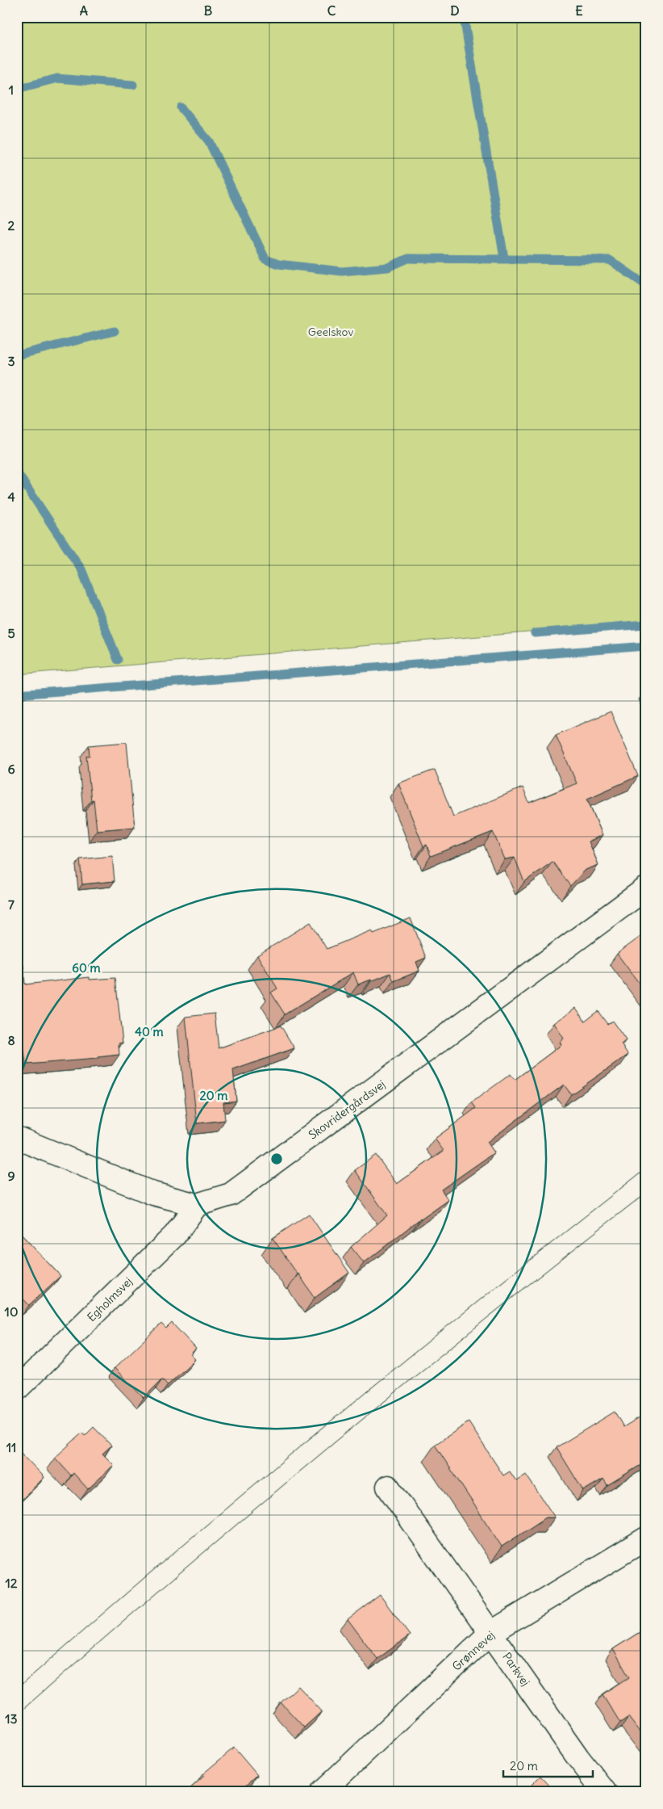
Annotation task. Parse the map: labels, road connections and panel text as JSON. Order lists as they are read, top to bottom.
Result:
{
  "streets": {
    "street": [
      "Skovridergårdsvej",
      "Egholmsvej",
      "Grønnevej",
      "Parkvej"
    ]
  },
  "crossings": [
    ["Skovridergårdsvej", "Egholmsvej"],
    ["Grønnevej", "Parkvej"]
  ],
  "parks": ["Geelskov"],
  "scale_bar": "20 m",
  "grid": {
    "columns": [
      "A",
      "B",
      "C",
      "D",
      "E"
    ],
    "rows": [
      "1",
      "2",
      "3",
      "4",
      "5",
      "6",
      "7",
      "8",
      "9",
      "10",
      "11",
      "12",
      "13"
    ]
  },
  "rings": ["60 m", "40 m", "20 m"]
}
